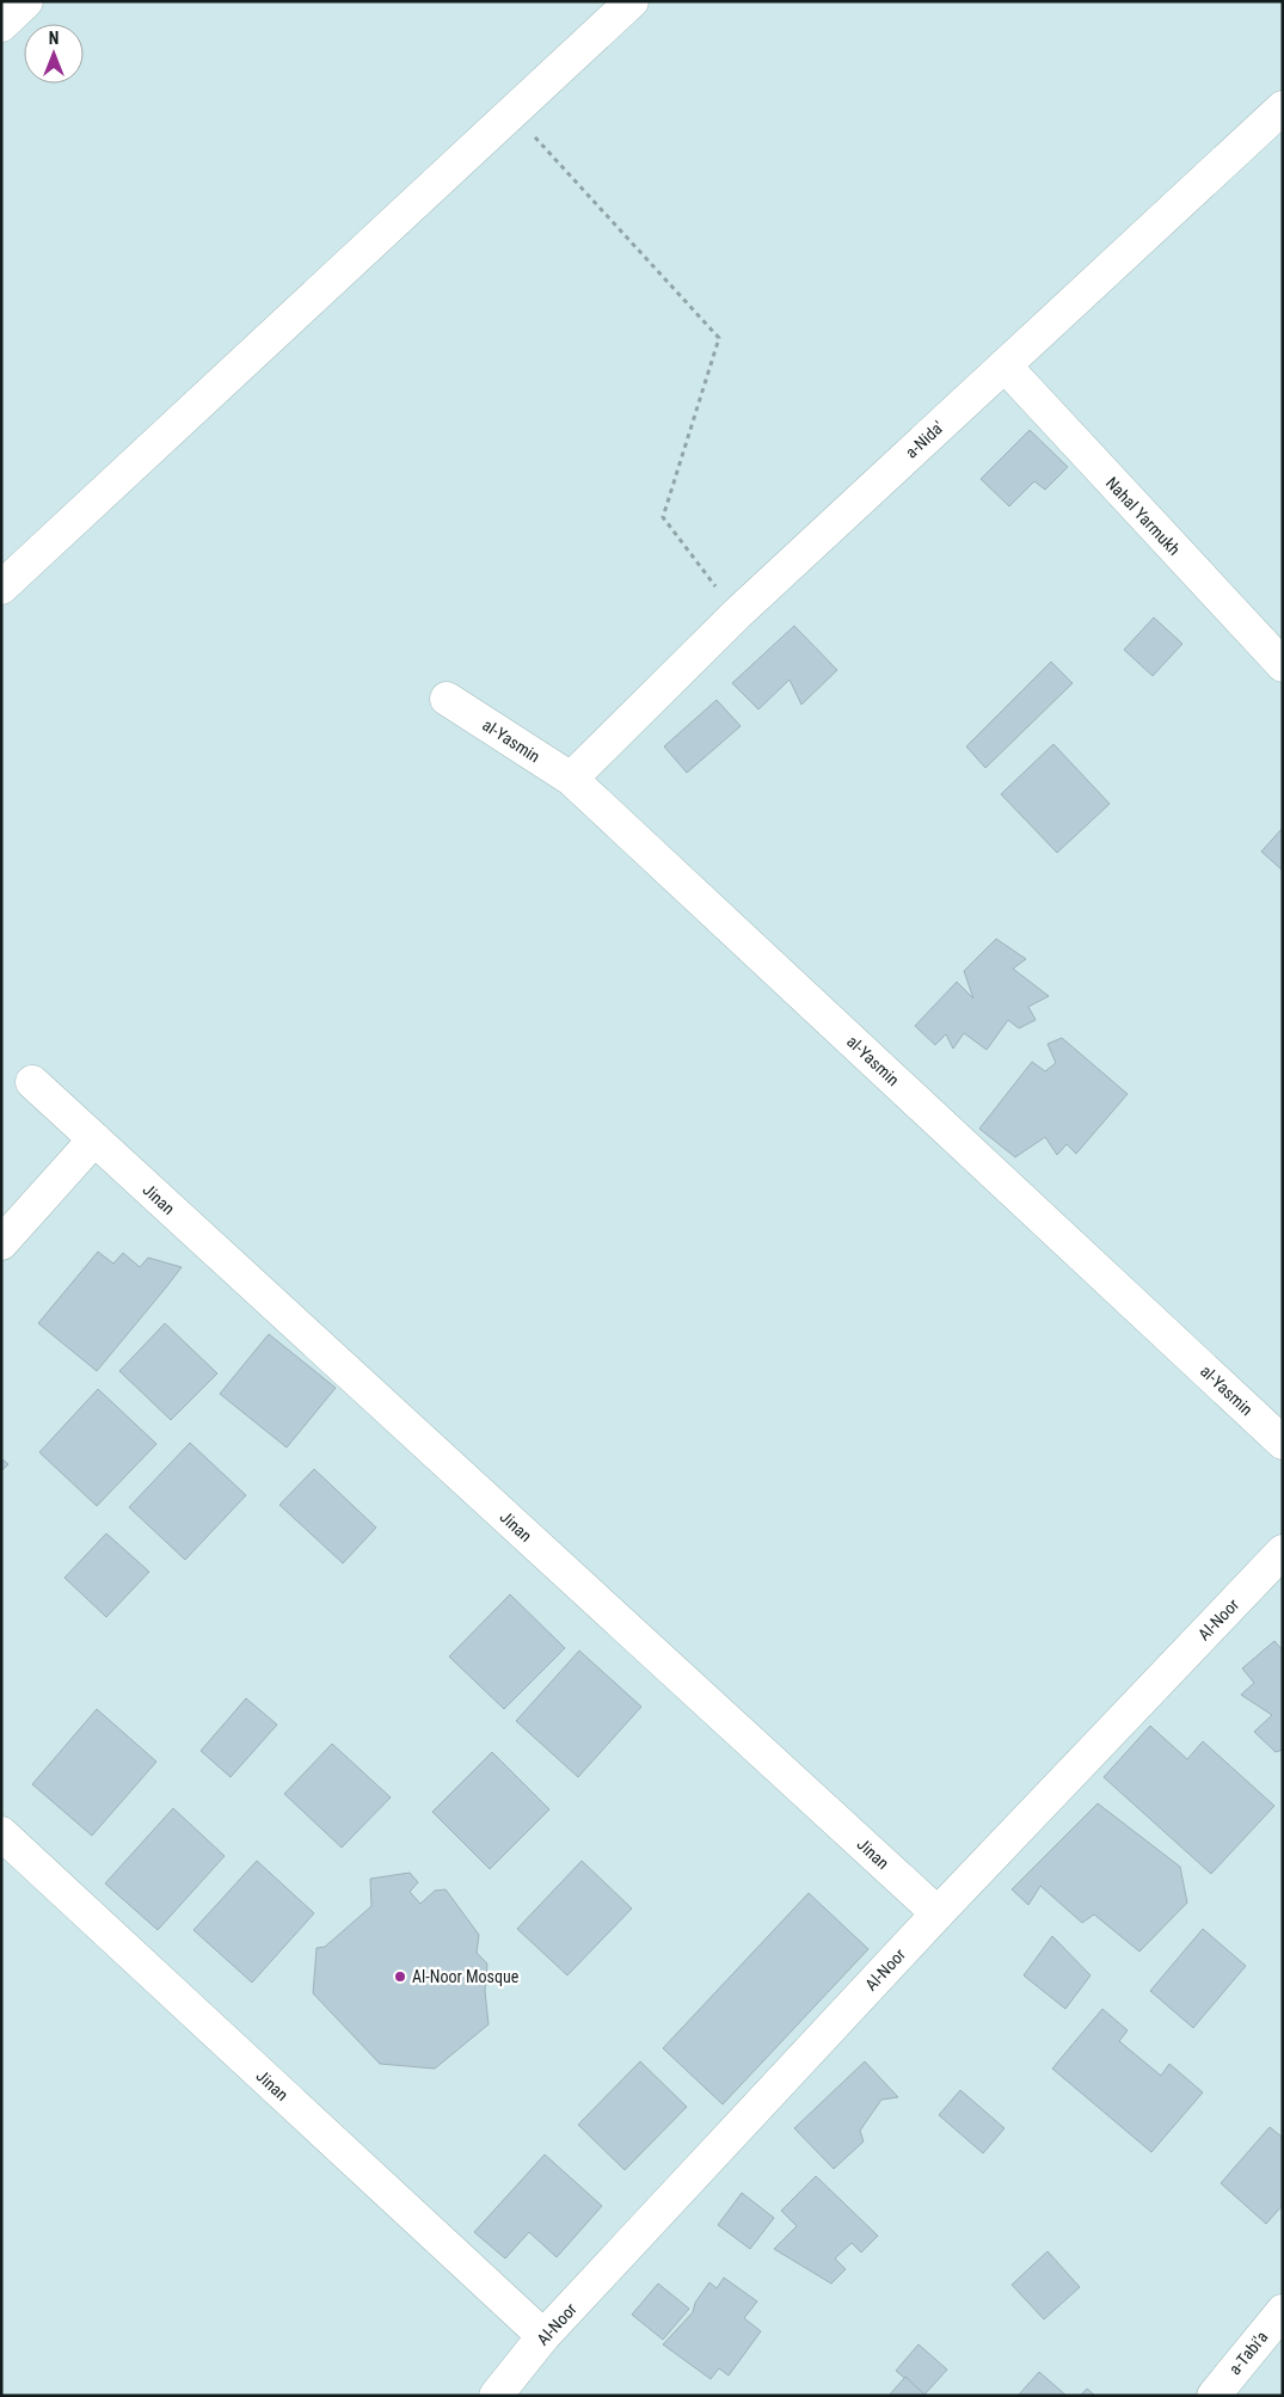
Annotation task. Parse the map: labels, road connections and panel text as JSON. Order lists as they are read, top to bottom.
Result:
{
  "streets": {
    "street": [
      "a-Nida'",
      "Nahal Yarmukh",
      "al-Yasmin",
      "Jinan",
      "Al-Noor",
      "a-Tabi'a"
    ]
  },
  "crossings": [
    ["a-Nida'", "Nahal Yarmukh"],
    ["a-Nida'", "al-Yasmin"],
    ["Jinan", "Al-Noor"]
  ],
  "places": ["Al-Noor Mosque"],
  "north": "top"
}
